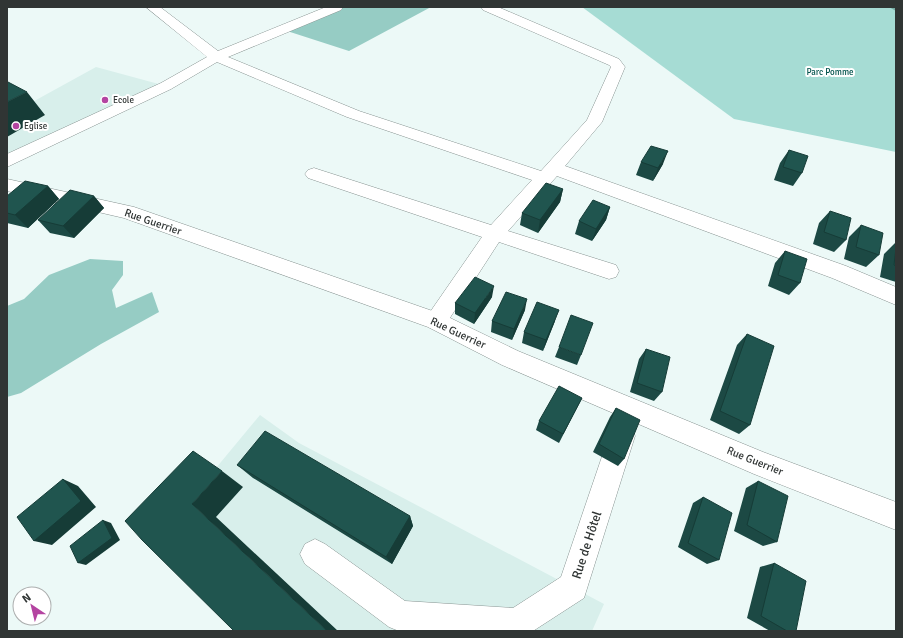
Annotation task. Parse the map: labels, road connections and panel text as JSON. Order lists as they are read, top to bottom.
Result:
{
  "streets": {
    "street": ["Rue Guerrier", "Rue de Hôtel"]
  },
  "crossings": [
    ["Rue Guerrier", "Rue de Hôtel"]
  ],
  "parks": ["Parc Pomme"],
  "places": ["Ecole", "Eglise"],
  "north": "top left"
}
